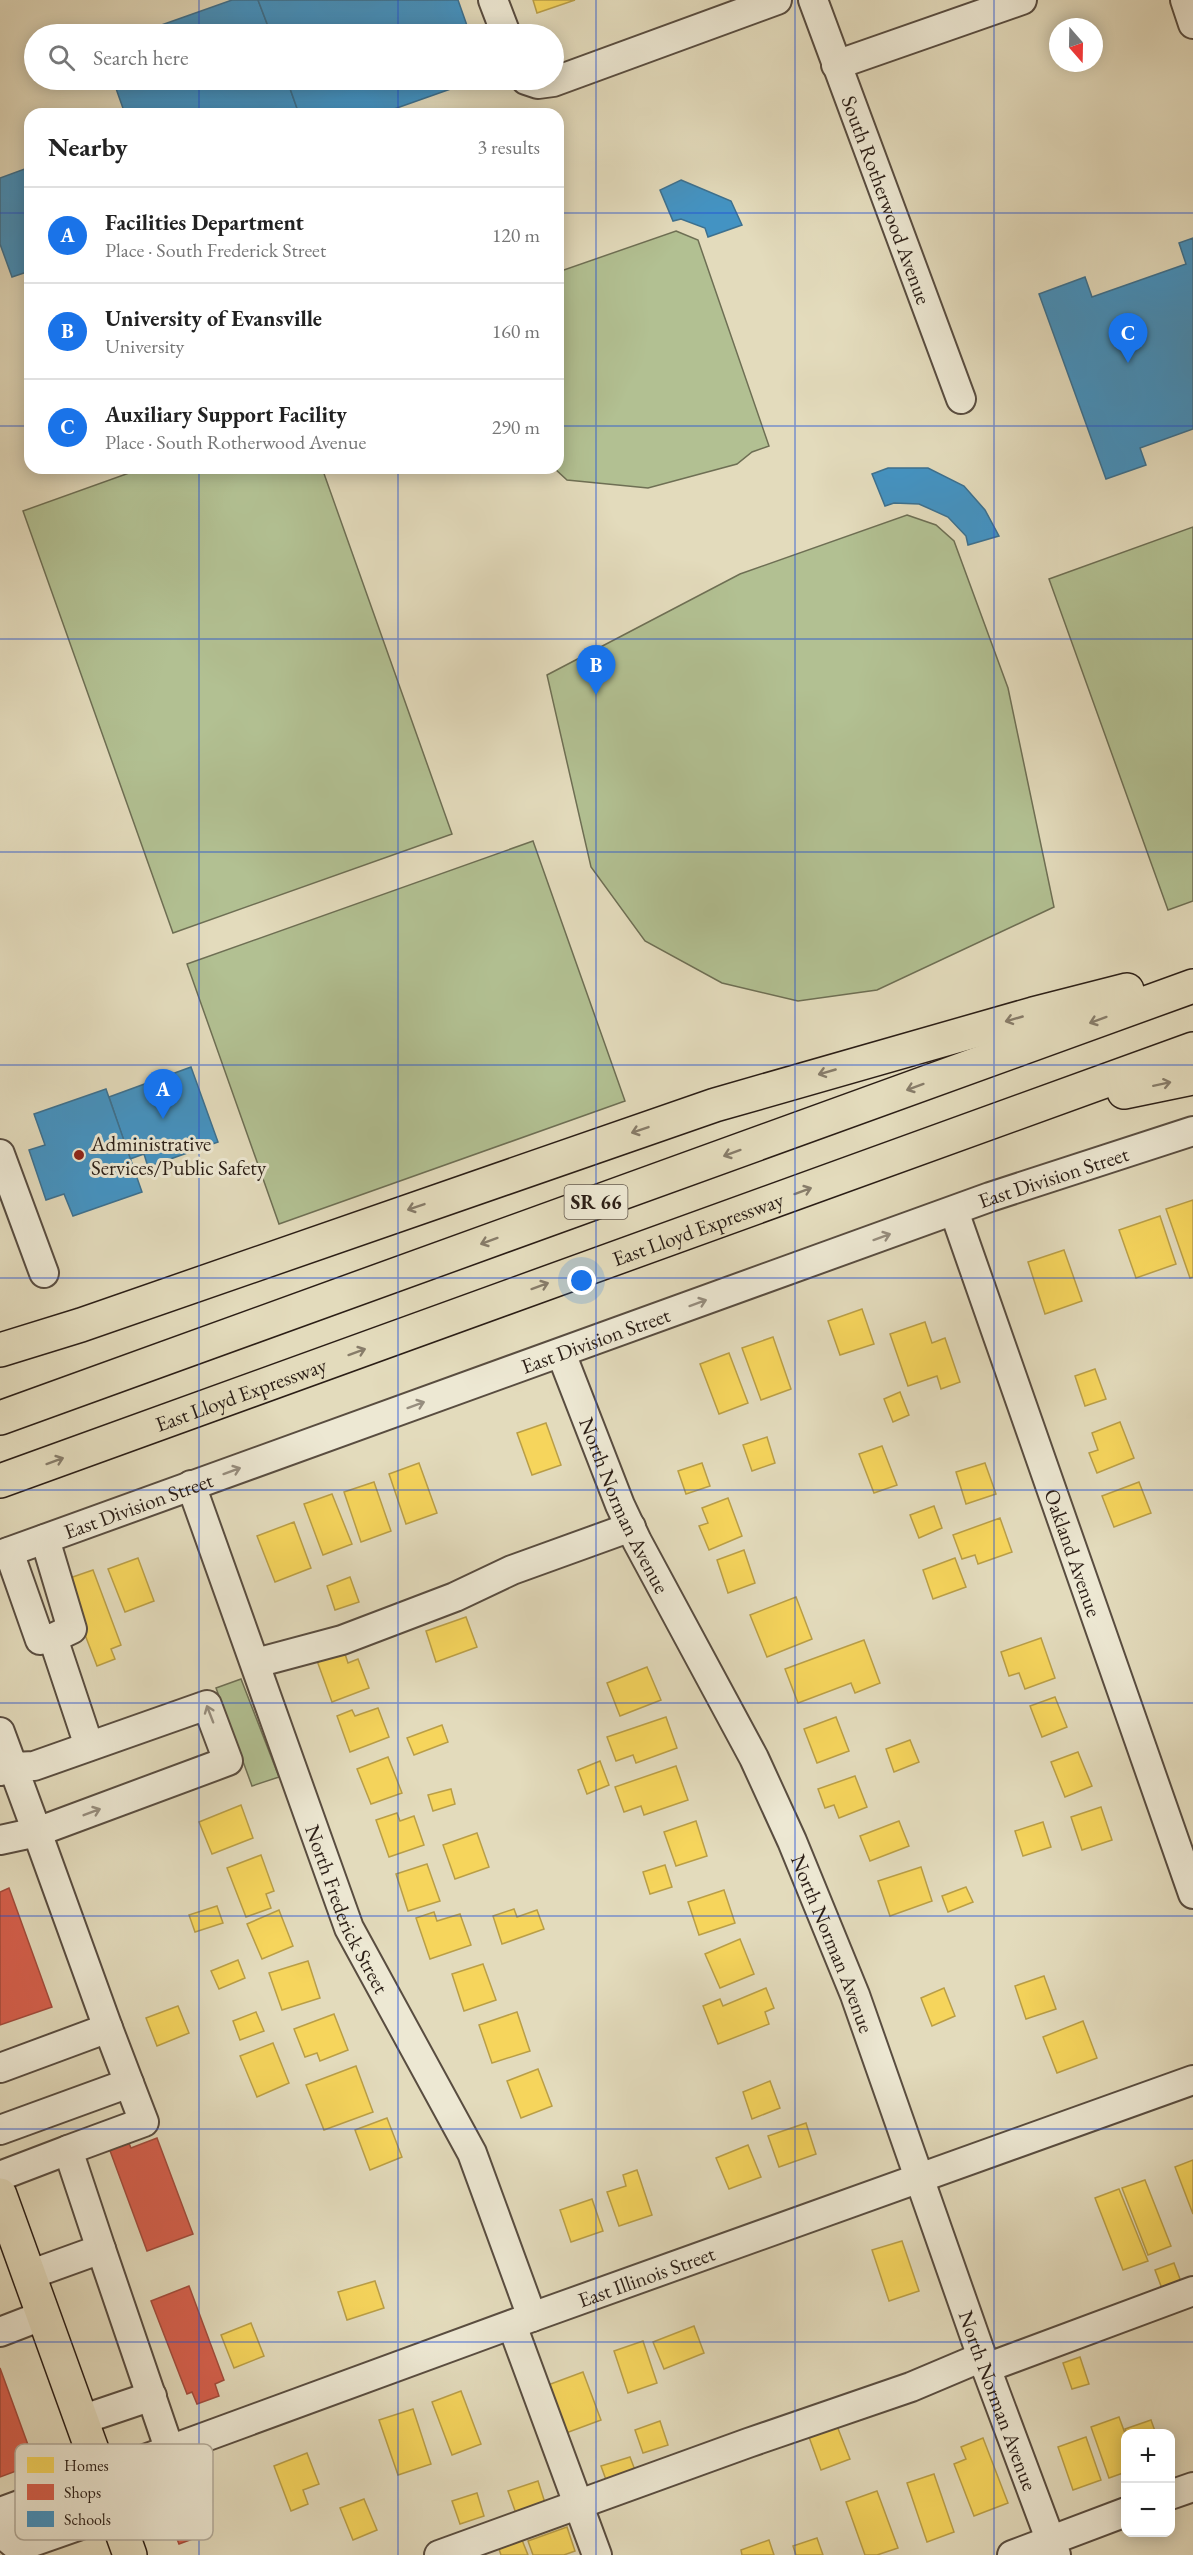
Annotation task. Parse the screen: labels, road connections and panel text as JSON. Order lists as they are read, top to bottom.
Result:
{
  "streets": {
    "main road": ["SR 66", "East Lloyd Expressway"],
    "street": [
      "South Rotherwood Avenue",
      "East Division Street",
      "North Norman Avenue",
      "Oakland Avenue",
      "North Frederick Street",
      "East Illinois Street"
    ]
  },
  "crossings": [
    ["East Division Street", "North Norman Avenue"],
    ["East Division Street", "Oakland Avenue"],
    ["East Division Street", "North Frederick Street"],
    ["North Norman Avenue", "East Illinois Street"],
    ["North Frederick Street", "East Illinois Street"]
  ],
  "places": ["Administrative Services/Public Safety"],
  "legend": ["Homes", "Shops", "Schools"],
  "north": "bottom",
  "page": {
    "search": "Search here",
    "heading": ["Nearby", "3 results"],
    "list": [
      {
        "mark": "A",
        "name": "Facilities Department",
        "note": "Place · South Frederick Street",
        "value": "120 m"
      },
      {
        "mark": "B",
        "name": "University of Evansville",
        "note": "University",
        "value": "160 m"
      },
      {
        "mark": "C",
        "name": "Auxiliary Support Facility",
        "note": "Place · South Rotherwood Avenue",
        "value": "290 m"
      }
    ],
    "pins": ["C", "B", "A"],
    "map_buttons": ["+", "−"]
  }
}
